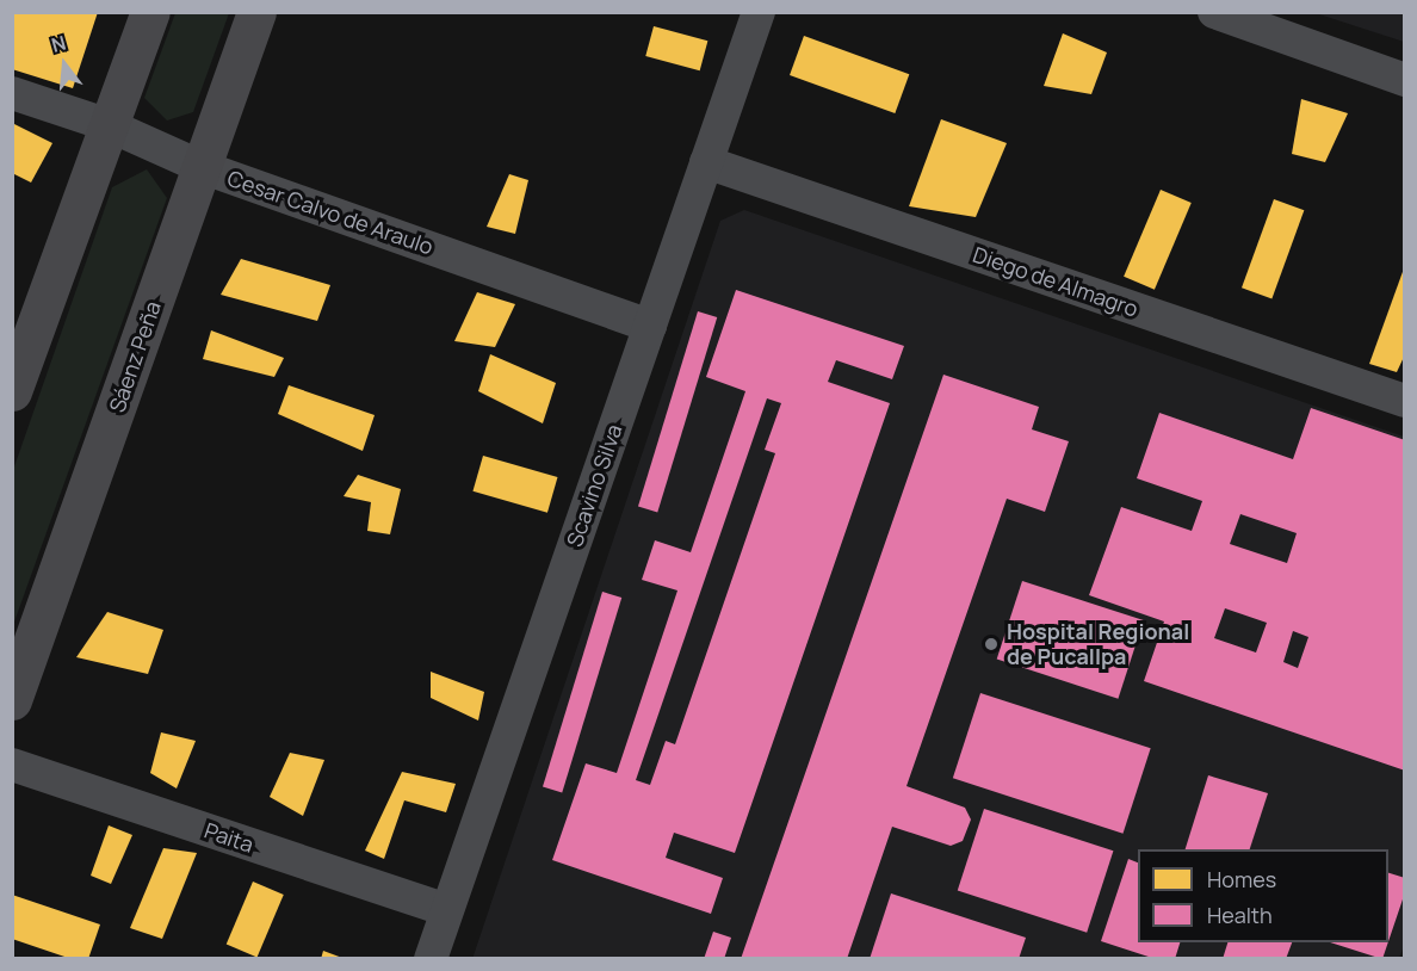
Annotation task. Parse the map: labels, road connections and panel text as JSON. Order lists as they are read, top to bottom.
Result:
{
  "streets": {
    "main road": ["Sáenz Peña"],
    "street": [
      "Cesar Calvo de Araulo",
      "Diego de Almagro",
      "Scavino Silva",
      "Paita"
    ]
  },
  "crossings": [
    ["Cesar Calvo de Araulo", "Sáenz Peña"],
    ["Cesar Calvo de Araulo", "Scavino Silva"],
    ["Diego de Almagro", "Scavino Silva"],
    ["Scavino Silva", "Paita"]
  ],
  "places": ["Hospital Regional de Pucallpa"],
  "legend": ["Homes", "Health"],
  "north": "top"
}
